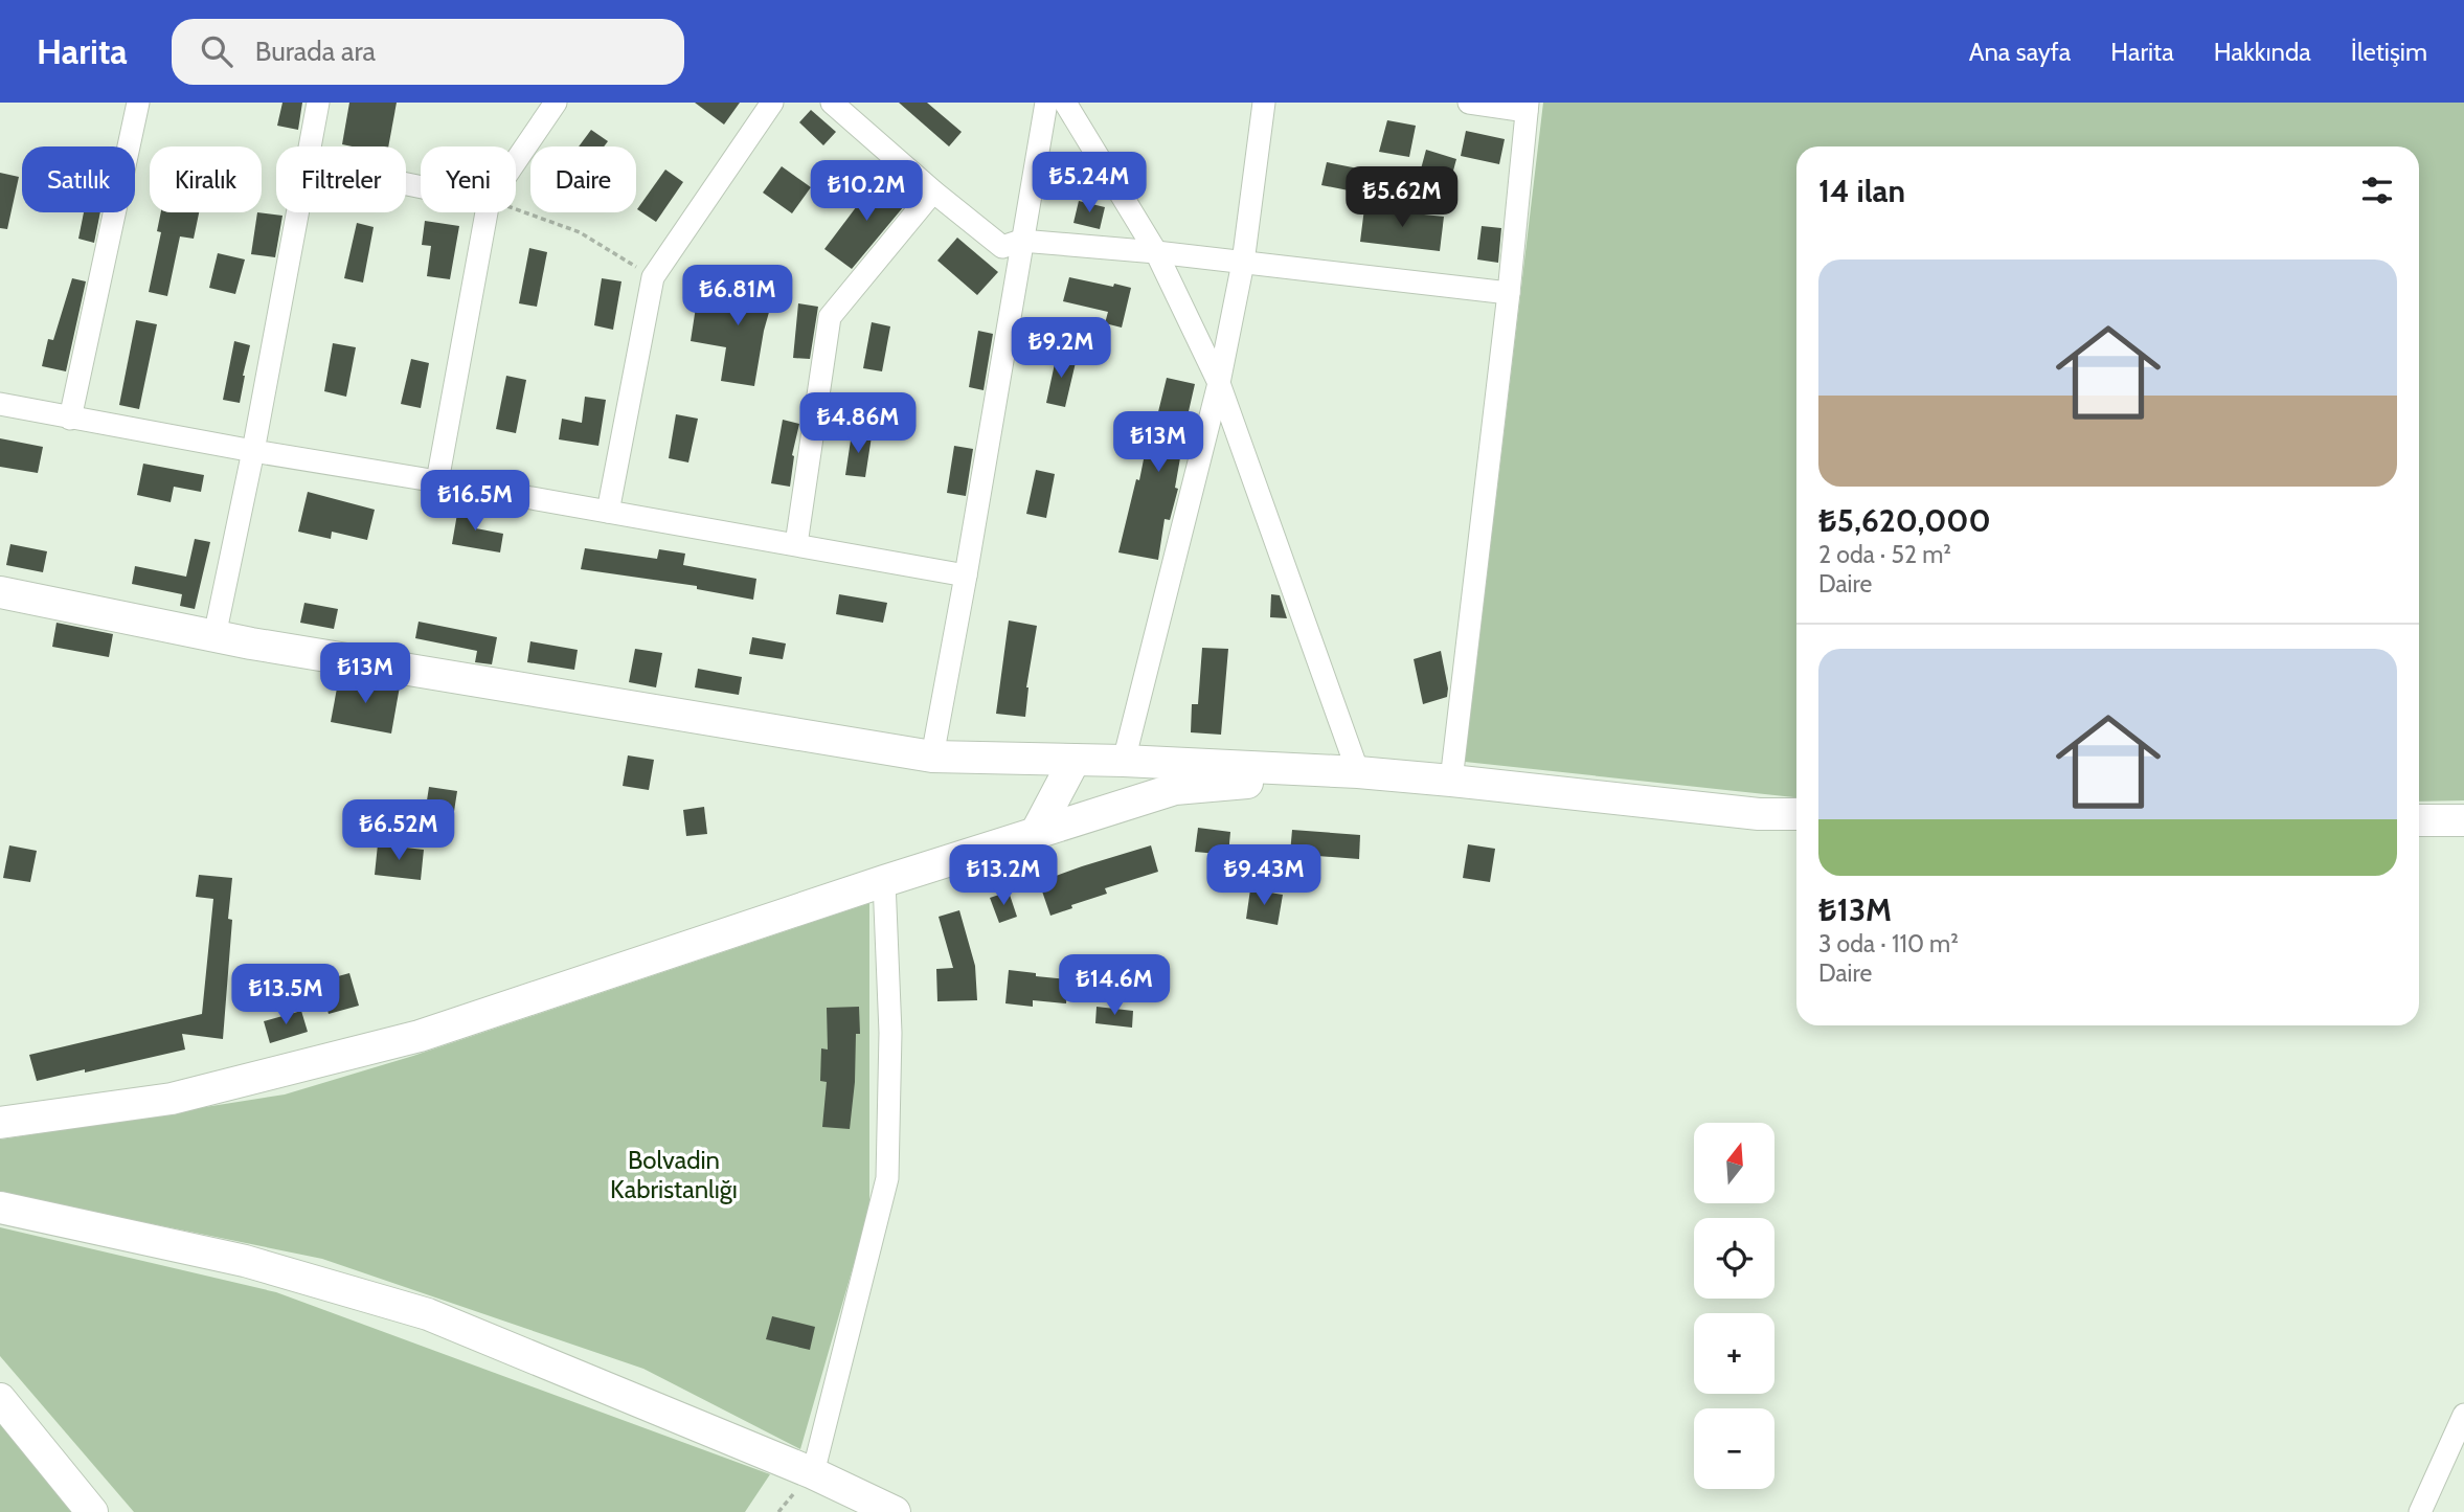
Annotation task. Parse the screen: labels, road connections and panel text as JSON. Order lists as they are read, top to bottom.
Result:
{
  "parks": ["Bolvadin Kabristanlığı"],
  "north": "top",
  "page": {
    "header": "Harita",
    "search": "Burada ara",
    "nav": [
      "Ana sayfa",
      "Harita",
      "Hakkında",
      "İletişim"
    ],
    "chip": [
      "Satılık",
      "Kiralık",
      "Filtreler",
      "Yeni",
      "Daire"
    ],
    "heading": "14 ilan",
    "price": [
      "₺5.24M",
      "₺10.2M",
      "₺5.62M",
      "₺6.81M",
      "₺9.2M",
      "₺4.86M",
      "₺13M",
      "₺16.5M",
      "₺13M",
      "₺6.52M",
      "₺13.2M",
      "₺9.43M",
      "₺14.6M",
      "₺13.5M"
    ],
    "list": [
      {
        "name": "₺5,620,000",
        "note": "2 oda · 52 m² · Daire"
      },
      {
        "name": "₺13M",
        "note": "3 oda · 110 m² · Daire"
      }
    ],
    "map_buttons": ["+", "−"]
  }
}
